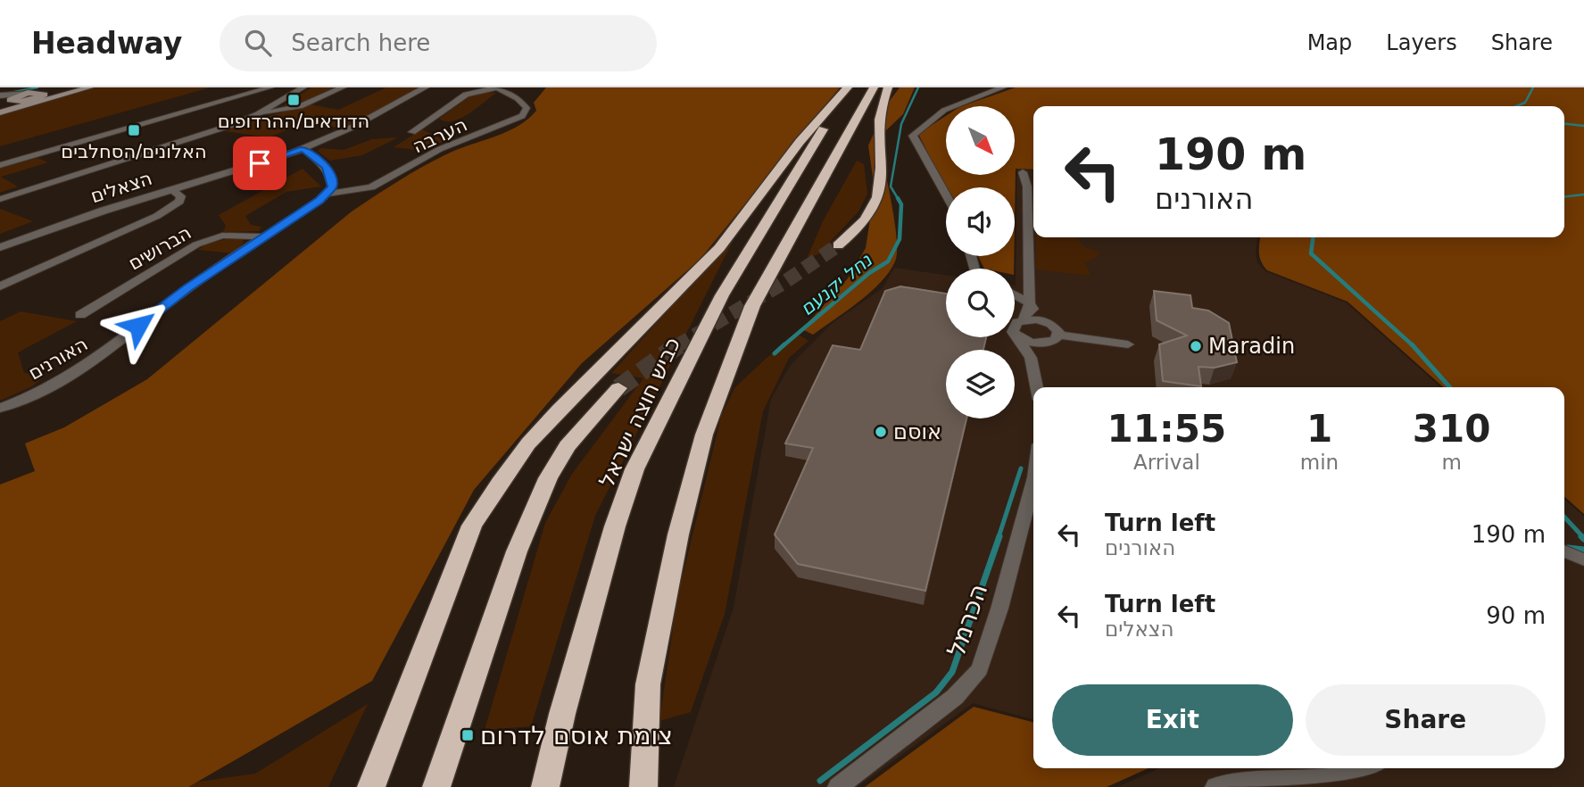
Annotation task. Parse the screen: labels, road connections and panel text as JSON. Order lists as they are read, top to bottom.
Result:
{
  "streets": {
    "highway": ["כביש חוצה ישראל"],
    "street": [
      "הערבה",
      "הצאלים",
      "הברושים",
      "האורנים",
      "הכרמל"
    ]
  },
  "crossings": [
    ["הערבה", "האורנים"],
    ["הברושים", "האורנים"]
  ],
  "water": ["נחל יקנעם"],
  "places": {
    "transit": ["הדודאים/ההרדופים", "האלונים/הסחלבים", "צומת אוסם לדרום"],
    "other": ["Maradin", "אוסם"]
  },
  "north": "bottom right",
  "page": {
    "header": "Headway",
    "search": "Search here",
    "nav": ["Map", "Layers", "Share"],
    "turn": ["190 m", "האורנים"],
    "eta": [
      "11:55",
      "Arrival",
      "1",
      "min",
      "310",
      "m"
    ],
    "list": [
      {
        "name": "Turn left",
        "note": "האורנים",
        "value": "190 m"
      },
      {
        "name": "Turn left",
        "note": "הצאלים",
        "value": "90 m"
      }
    ],
    "buttons": ["Exit", "Share"]
  }
}
